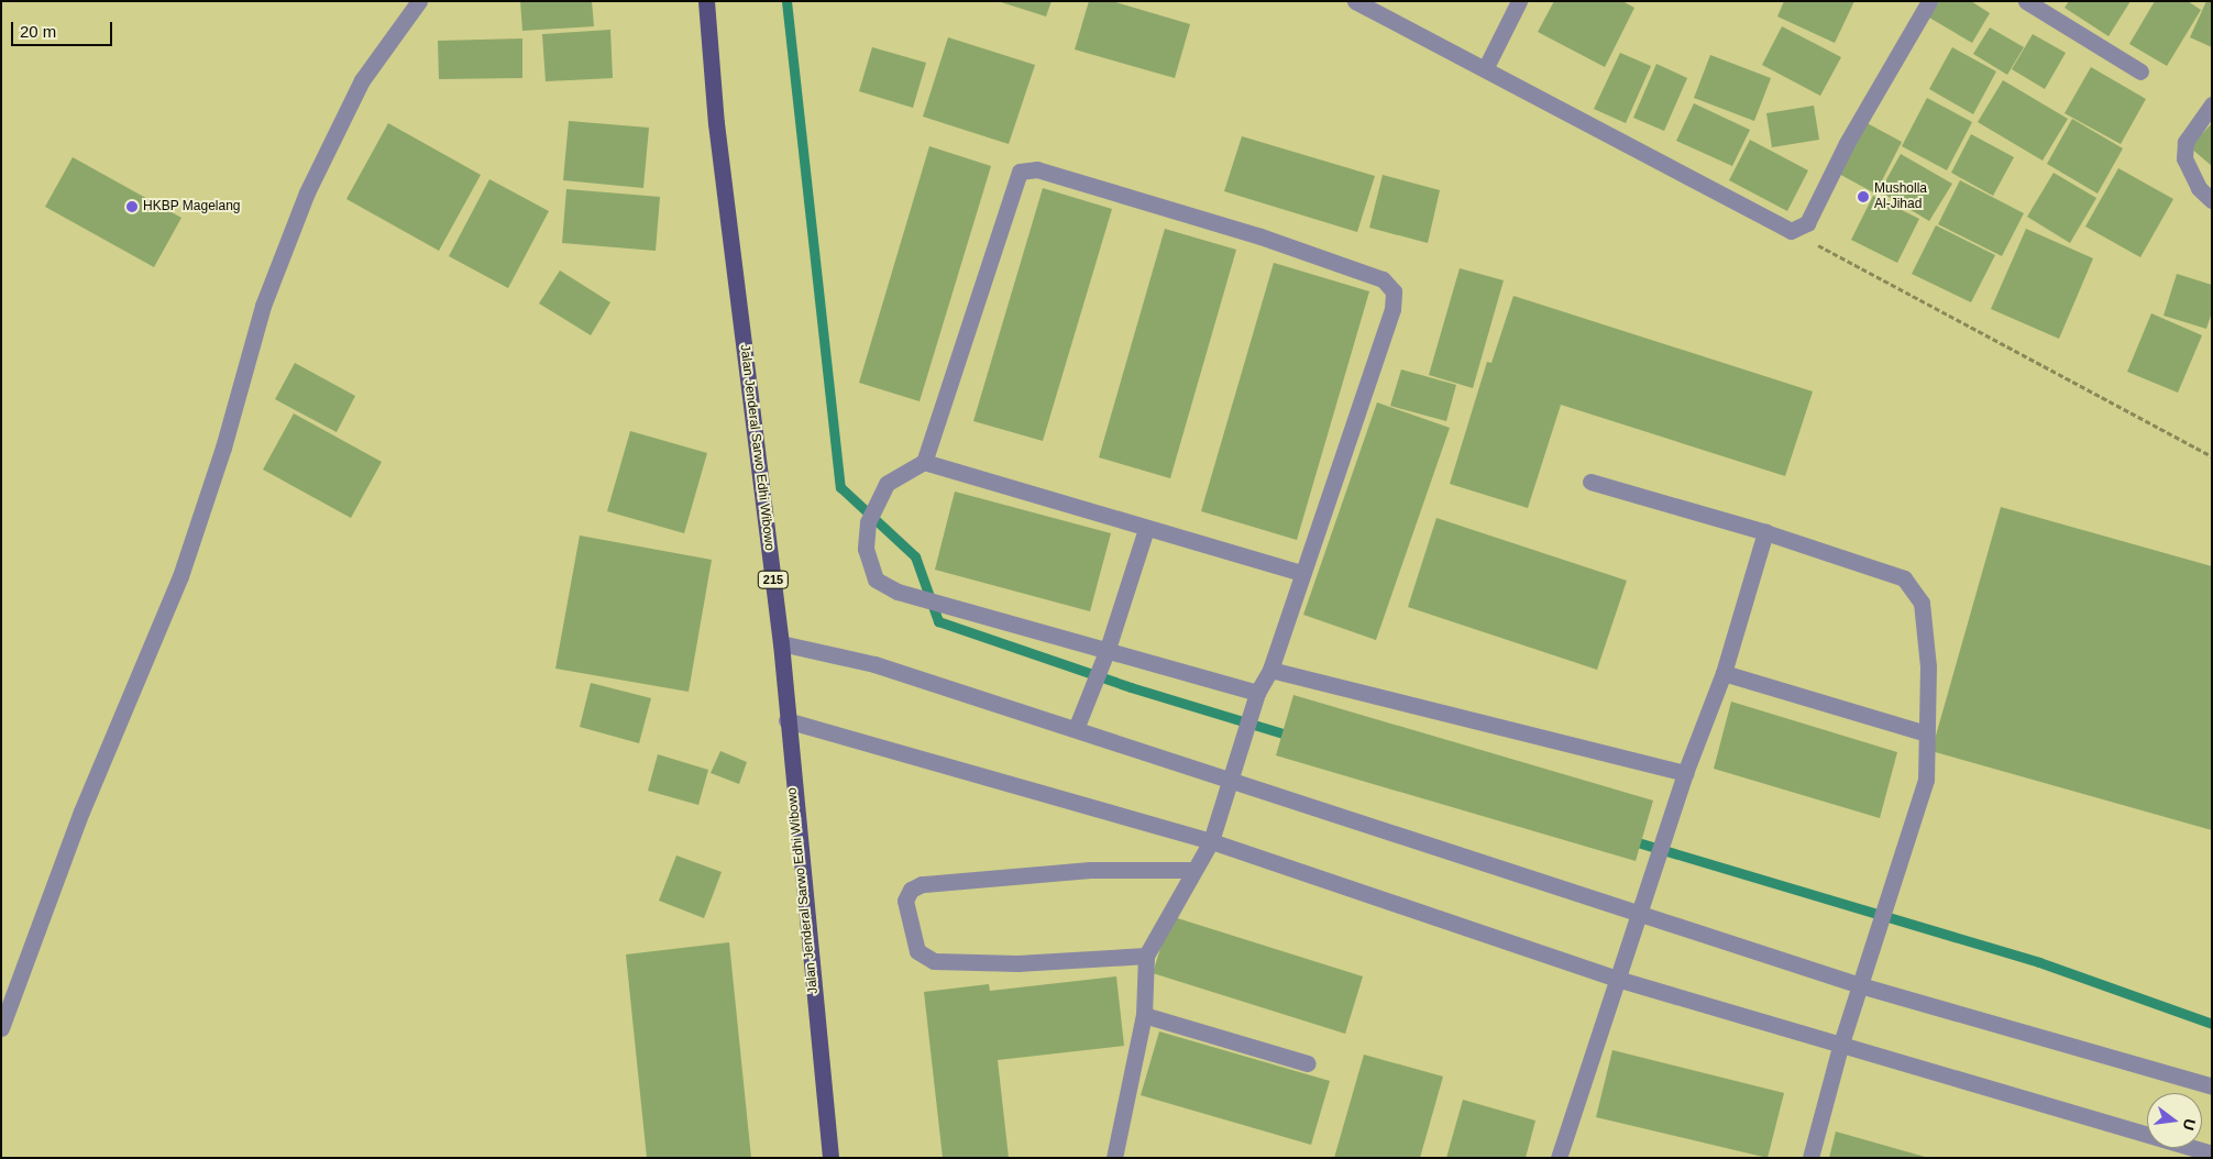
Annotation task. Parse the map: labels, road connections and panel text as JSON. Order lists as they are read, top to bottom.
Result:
{
  "streets": {
    "main road": ["Jalan Jenderal Sarwo Edhi Wibowo", "215"]
  },
  "places": ["Musholla Al-Jihad", "HKBP Magelang"],
  "scale_bar": "20 m",
  "north": "right"
}
